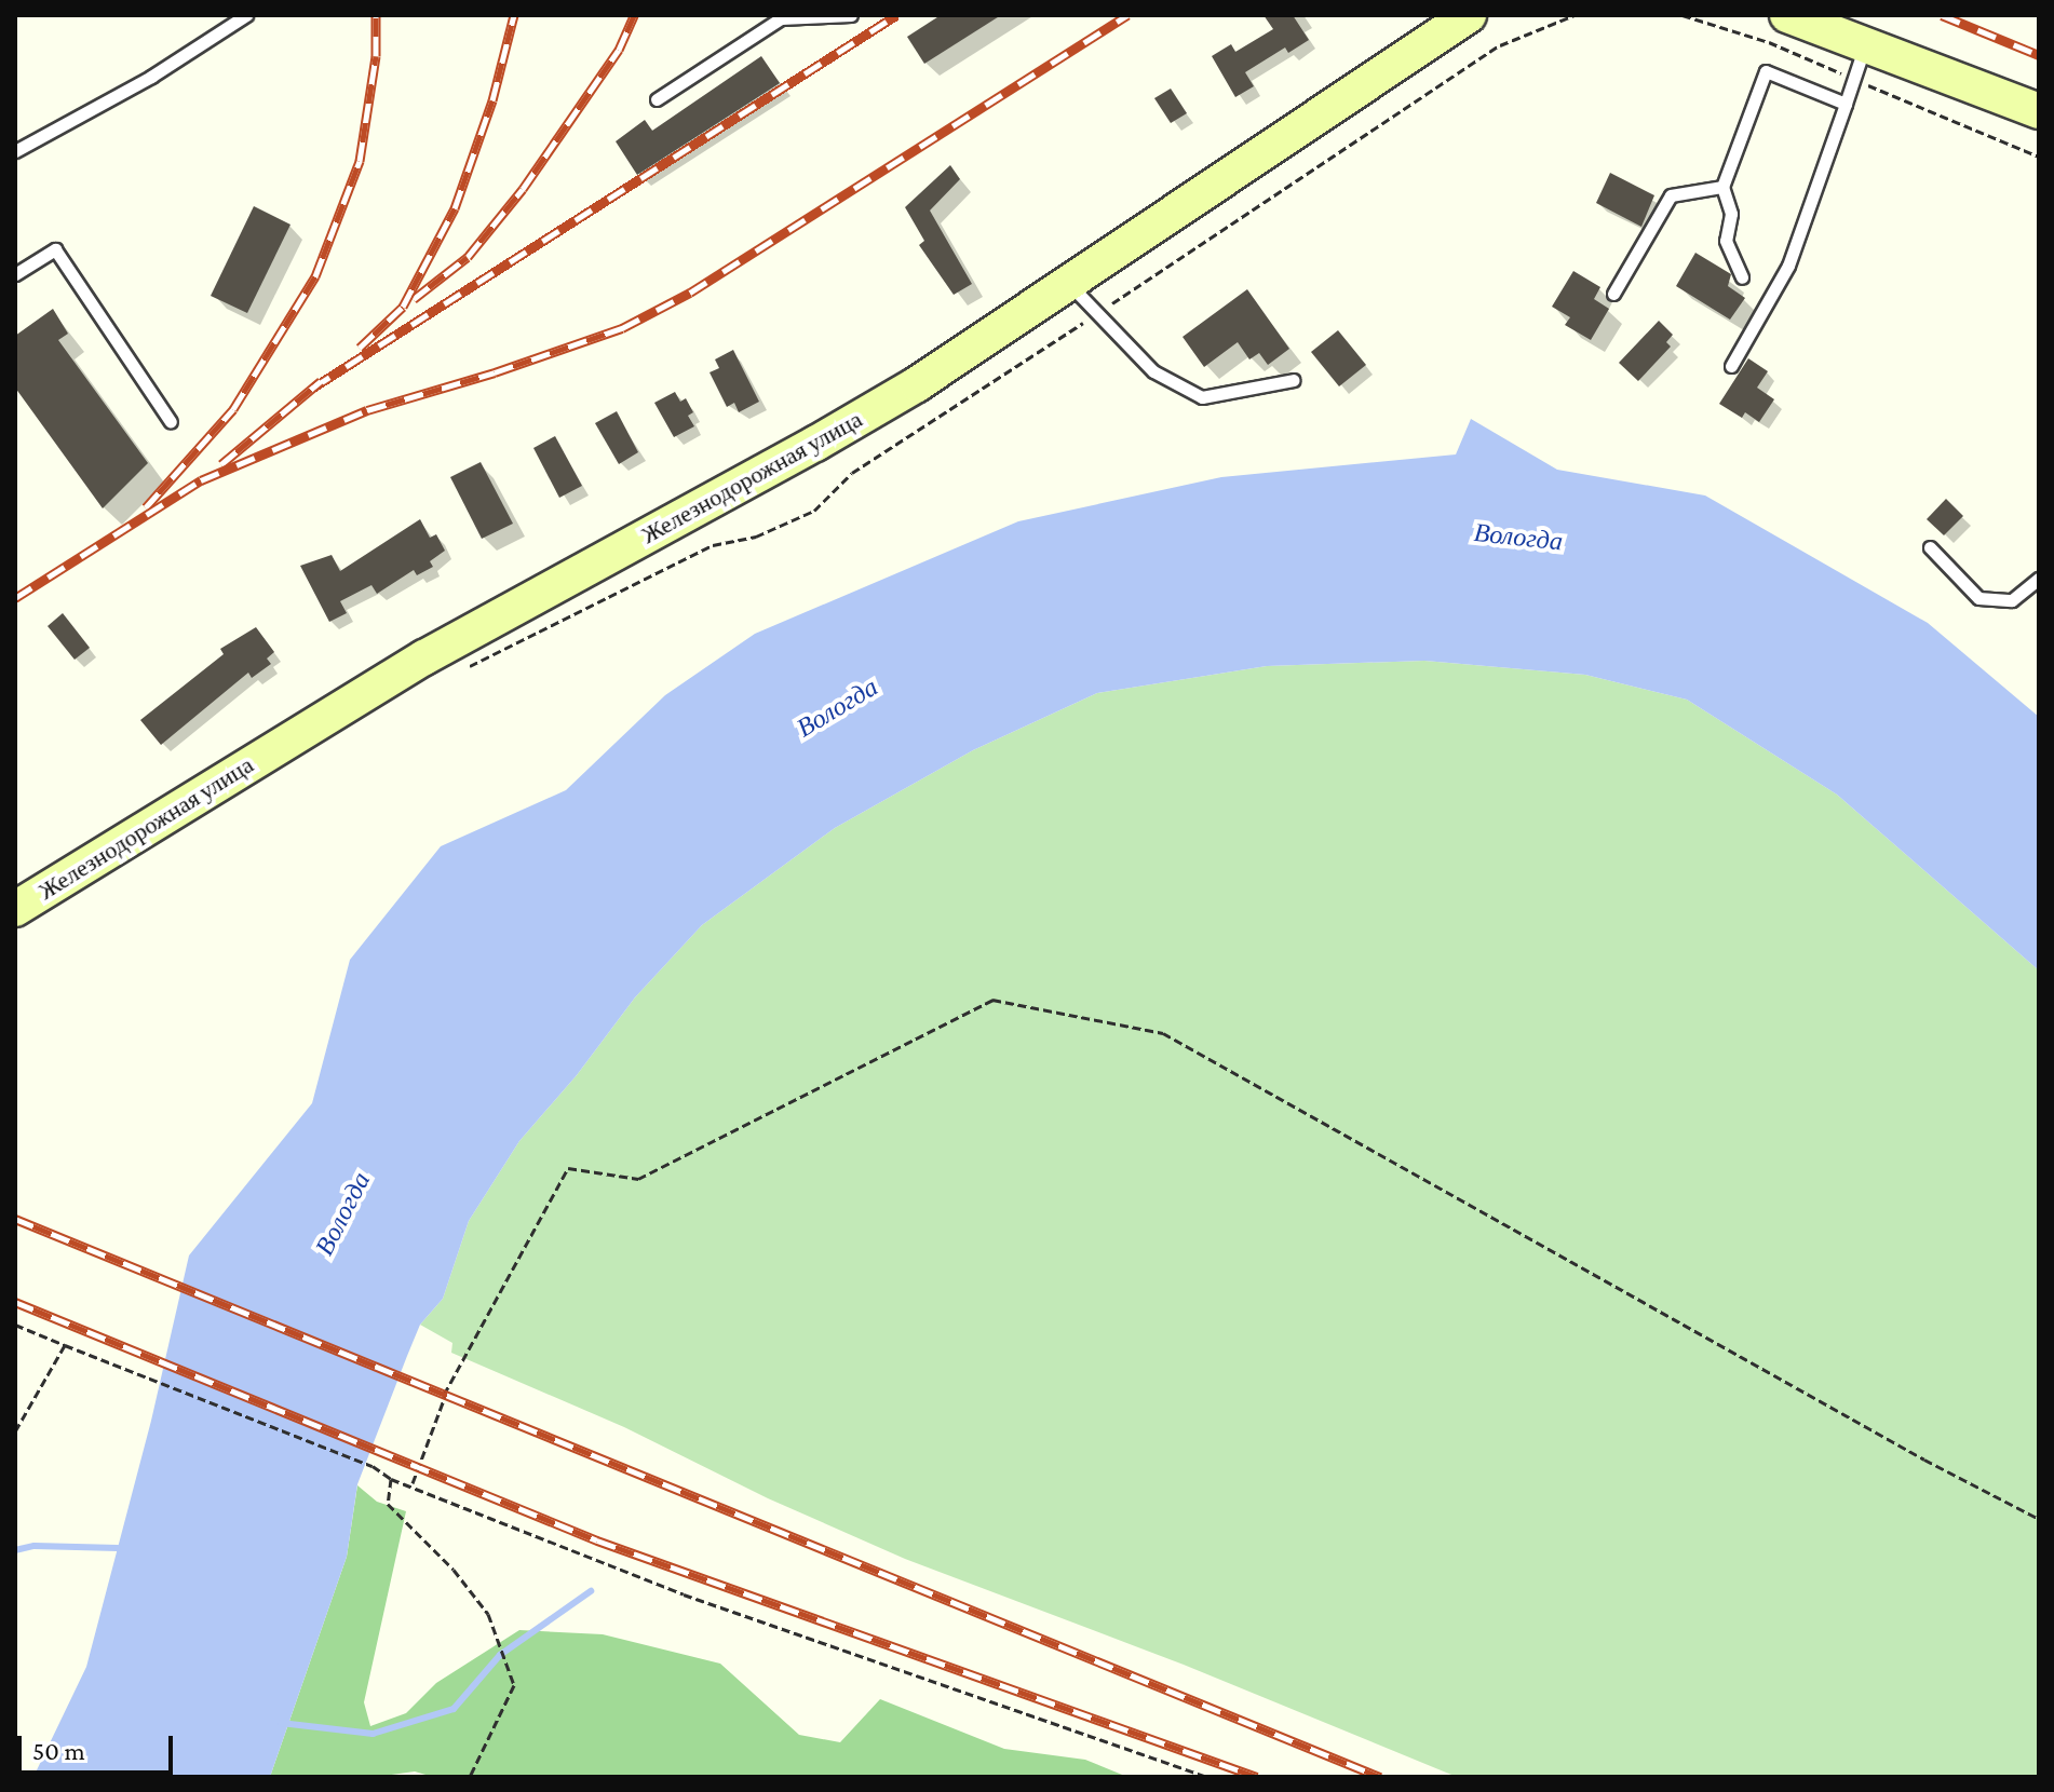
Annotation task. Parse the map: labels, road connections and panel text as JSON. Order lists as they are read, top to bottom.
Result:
{
  "streets": {
    "main road": ["Железнодорожная улица"]
  },
  "water": ["Вологда"],
  "scale_bar": "50 m"
}
